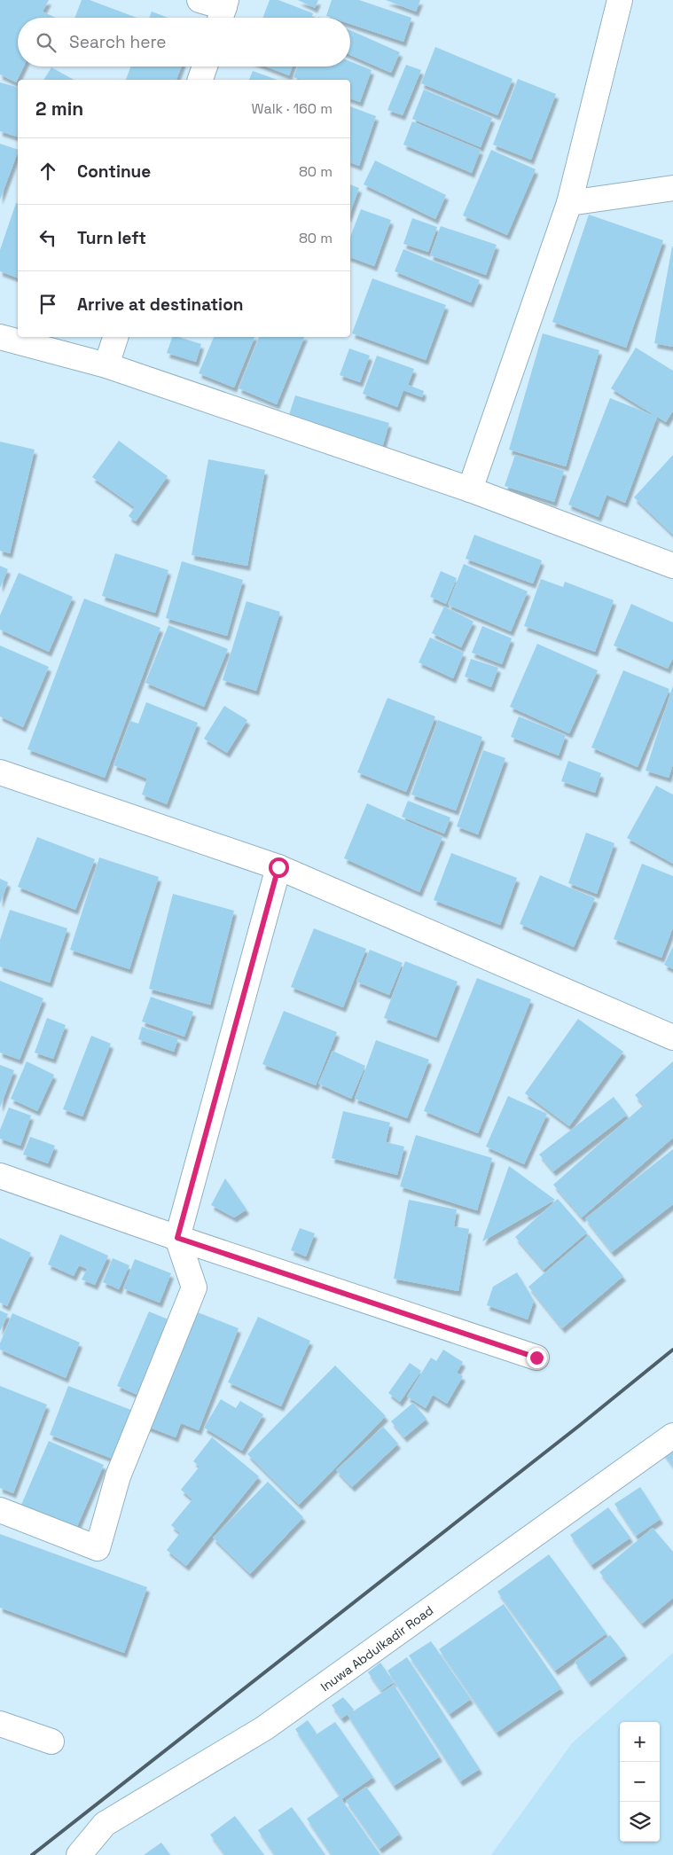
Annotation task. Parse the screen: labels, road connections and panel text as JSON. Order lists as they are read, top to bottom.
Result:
{
  "streets": {
    "street": ["Inuwa Abdulkadir Road"]
  },
  "page": {
    "search": "Search here",
    "heading": ["2 min", "Walk · 160 m"],
    "list": [
      ["Continue", "80 m"],
      ["Turn left", "80 m"],
      "Arrive at destination"
    ],
    "map_buttons": ["+", "−"]
  }
}
